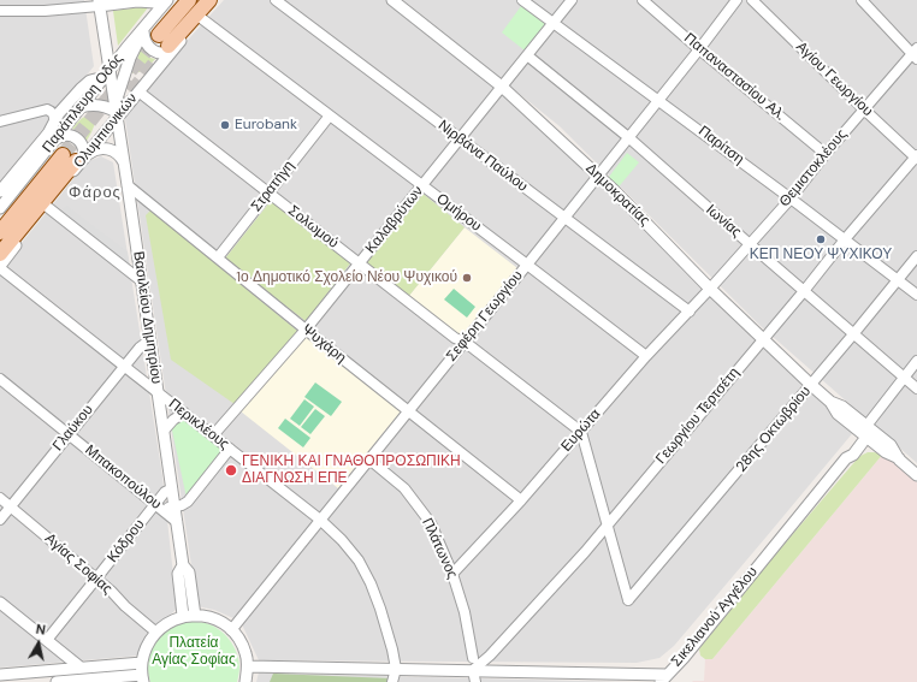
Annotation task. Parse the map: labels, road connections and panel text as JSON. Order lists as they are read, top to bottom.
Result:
{
  "streets": {
    "street": [
      "Παπαναστασίου Αλ.",
      "Αγίου Γεωργίου",
      "Παράπλευρη Οδός",
      "Ολυμπιονικών",
      "Παρίτση",
      "Νιρβάνα Παύλου",
      "Θεμιστοκλέους",
      "Στρατήγη",
      "Δημοκρατίας",
      "Ομήρου",
      "Καλαβρύτων",
      "Ιωνίας",
      "Σολωμού",
      "Σεφέρη Γεωργίου",
      "Βασιλείου Δημητρίου",
      "Ψυχάρη",
      "Γεωργίου Τερτσέτη",
      "Περικλέους",
      "Γλαύκου",
      "28ης Οκτωβρίου",
      "Ευρώτα",
      "Μπακοπούλου",
      "Κόδρου",
      "Πλάτωνος",
      "Αγίας Σοφίας",
      "Σικελιανού Αγγέλου"
    ]
  },
  "crossings": [
    ["Παπαναστασίου Αλ.", "Θεμιστοκλέους"],
    ["Παπαναστασίου Αλ.", "Σεφέρη Γεωργίου"],
    ["Αγίου Γεωργίου", "Θεμιστοκλέους"],
    ["Αγίου Γεωργίου", "Γεωργίου Τερτσέτη"],
    ["Παράπλευρη Οδός", "Βασιλείου Δημητρίου"],
    ["Ολυμπιονικών", "Ομήρου"],
    ["Ολυμπιονικών", "Σολωμού"],
    ["Ολυμπιονικών", "Βασιλείου Δημητρίου"],
    ["Ολυμπιονικών", "Περικλέους"],
    ["Παρίτση", "Θεμιστοκλέους"],
    ["Παρίτση", "Καλαβρύτων"],
    ["Παρίτση", "Σεφέρη Γεωργίου"],
    ["Παρίτση", "Γεωργίου Τερτσέτη"],
    ["Παρίτση", "28ης Οκτωβρίου"],
    ["Νιρβάνα Παύλου", "Καλαβρύτων"],
    ["Νιρβάνα Παύλου", "Σεφέρη Γεωργίου"],
    ["Νιρβάνα Παύλου", "Ευρώτα"],
    ["Θεμιστοκλέους", "Δημοκρατίας"],
    ["Θεμιστοκλέους", "Ιωνίας"],
    ["Θεμιστοκλέους", "Ευρώτα"],
    ["Στρατήγη", "Ομήρου"],
    ["Στρατήγη", "Σολωμού"],
    ["Στρατήγη", "Ψυχάρη"],
    ["Δημοκρατίας", "Καλαβρύτων"],
    ["Δημοκρατίας", "Σεφέρη Γεωργίου"],
    ["Δημοκρατίας", "Γεωργίου Τερτσέτη"],
    ["Δημοκρατίας", "28ης Οκτωβρίου"],
    ["Δημοκρατίας", "Ευρώτα"],
    ["Δημοκρατίας", "Σικελιανού Αγγέλου"],
    ["Ομήρου", "Καλαβρύτων"],
    ["Ομήρου", "Σεφέρη Γεωργίου"],
    ["Ομήρου", "Ευρώτα"],
    ["Καλαβρύτων", "Ιωνίας"],
    ["Καλαβρύτων", "Σολωμού"],
    ["Καλαβρύτων", "Ψυχάρη"],
    ["Καλαβρύτων", "Περικλέους"],
    ["Ιωνίας", "Σεφέρη Γεωργίου"],
    ["Ιωνίας", "Γεωργίου Τερτσέτη"],
    ["Ιωνίας", "28ης Οκτωβρίου"],
    ["Σολωμού", "Σεφέρη Γεωργίου"],
    ["Σολωμού", "Ευρώτα"],
    ["Σεφέρη Γεωργίου", "Ψυχάρη"],
    ["Σεφέρη Γεωργίου", "Περικλέους"],
    ["Σεφέρη Γεωργίου", "Πλάτωνος"],
    ["Βασιλείου Δημητρίου", "Ψυχάρη"],
    ["Βασιλείου Δημητρίου", "Περικλέους"],
    ["Βασιλείου Δημητρίου", "Γλαύκου"],
    ["Βασιλείου Δημητρίου", "Μπακοπούλου"],
    ["Βασιλείου Δημητρίου", "Κόδρου"],
    ["Ψυχάρη", "Ευρώτα"],
    ["Γεωργίου Τερτσέτη", "28ης Οκτωβρίου"],
    ["Γεωργίου Τερτσέτη", "Σικελιανού Αγγέλου"],
    ["Περικλέους", "Γλαύκου"],
    ["Περικλέους", "Σικελιανού Αγγέλου"],
    ["Γλαύκου", "Μπακοπούλου"],
    ["Γλαύκου", "Αγίας Σοφίας"],
    ["Ευρώτα", "Πλάτωνος"],
    ["Μπακοπούλου", "Κόδρου"],
    ["Κόδρου", "Αγίας Σοφίας"]
  ],
  "districts": ["Φάρος"],
  "parks": ["Πλατεία Αγίας Σοφίας"],
  "places": [
    "Eurobank",
    "ΚΕΠ ΝΕΟΥ ΨΥΧΙΚΟΥ",
    "1ο Δημοτικό Σχολείο Νέου Ψυχικού",
    "ΓΕΝΙΚΗ ΚΑΙ ΓΝΑΘΟΠΡΟΣΩΠΙΚΗ ΔΙΑΓΝΩΣΗ ΕΠΕ"
  ],
  "north": "top"
}
